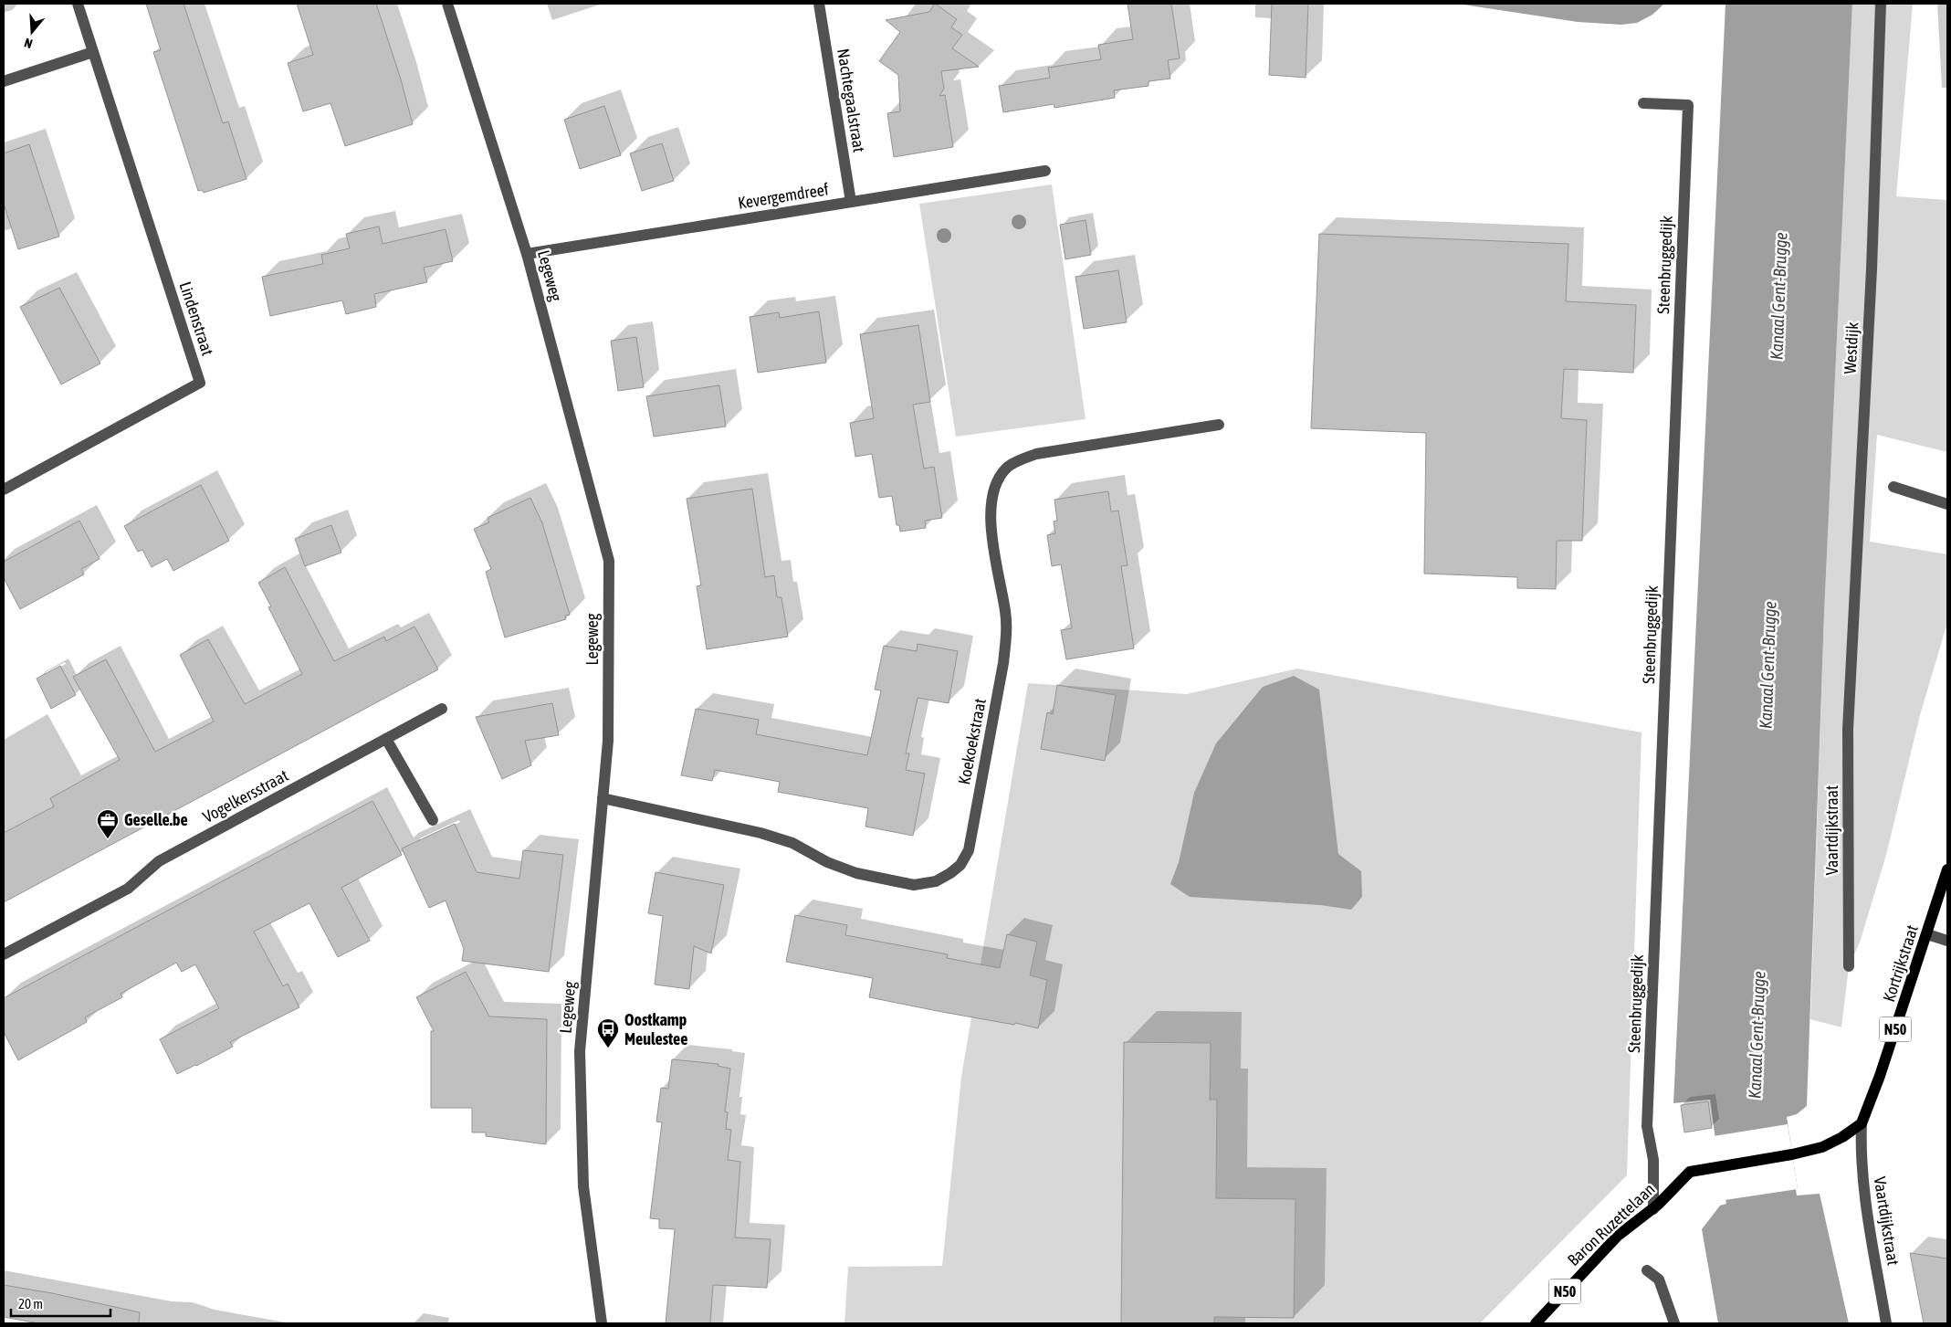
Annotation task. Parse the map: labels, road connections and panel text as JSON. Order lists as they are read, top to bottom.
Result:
{
  "streets": {
    "main road": ["Kortrijkstraat", "N50", "Baron Ruzettelaan"],
    "street": [
      "Nachtegaalstraat",
      "Kevergemdreef",
      "Steenbruggedijk",
      "Legeweg",
      "Lindenstraat",
      "Westdijk",
      "Koekoekstraat",
      "Vogelkersstraat",
      "Vaartdijkstraat"
    ]
  },
  "crossings": [
    ["Nachtegaalstraat", "Kevergemdreef"],
    ["Kevergemdreef", "Legeweg"],
    ["Steenbruggedijk", "Baron Ruzettelaan"],
    ["Legeweg", "Koekoekstraat"],
    ["Westdijk", "Vaartdijkstraat"],
    ["Vaartdijkstraat", "Kortrijkstraat"],
    ["Vaartdijkstraat", "Baron Ruzettelaan"],
    ["Kortrijkstraat", "Baron Ruzettelaan"]
  ],
  "water": ["Kanaal Gent-Brugge"],
  "places": {
    "office": ["Geselle.be"],
    "bus stop": ["Oostkamp Meulestee"]
  },
  "scale_bar": "20 m",
  "north": "bottom"
}
